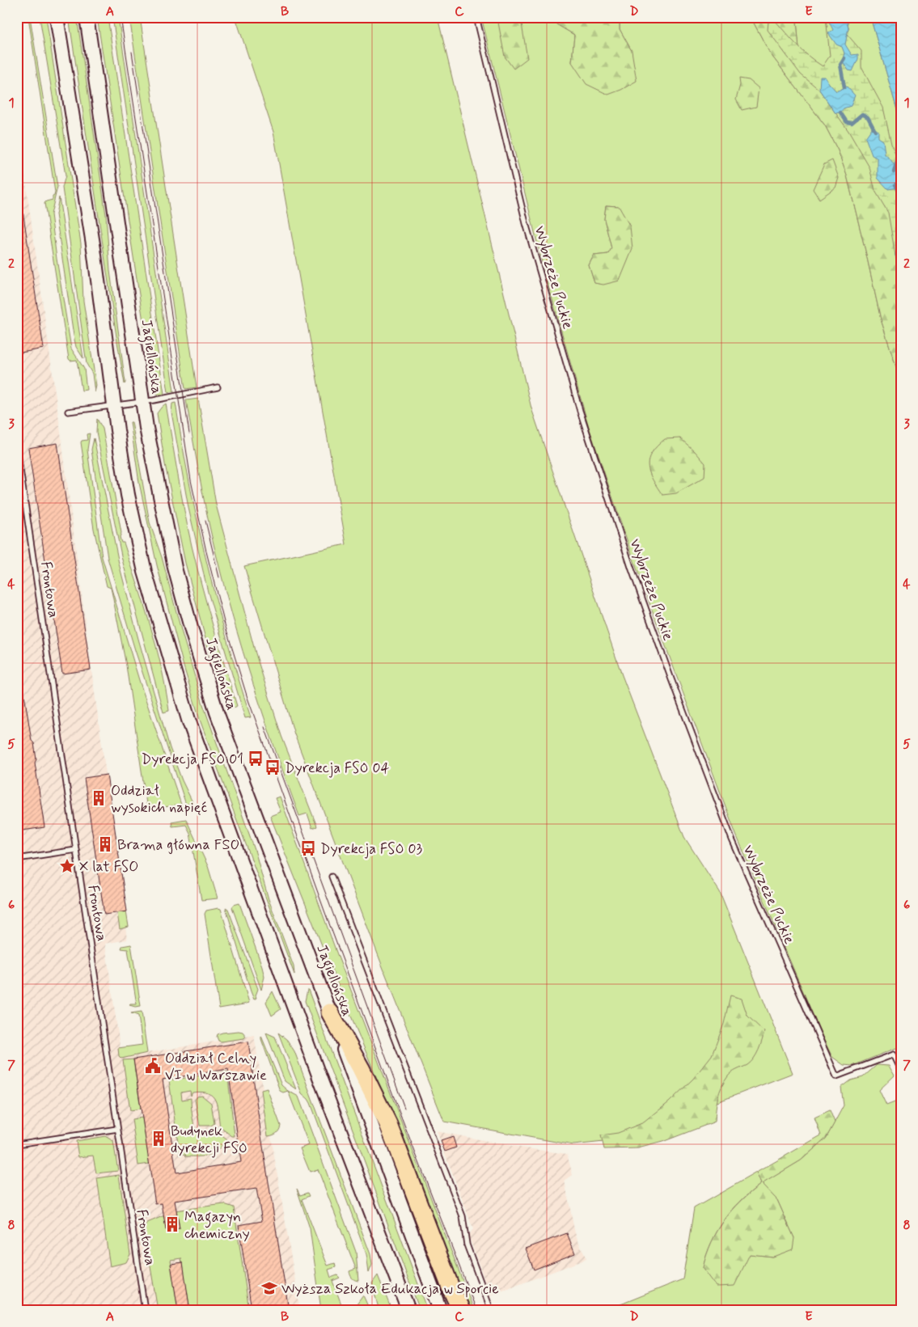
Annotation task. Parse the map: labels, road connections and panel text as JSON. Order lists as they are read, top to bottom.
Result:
{
  "streets": {
    "main road": ["Jagiellońska"],
    "lane": ["Wybrzeże Puckie", "Frontowa"]
  },
  "places": {
    "bus stop": ["Dyrekcja FSO 01", "Dyrekcja FSO 04", "Dyrekcja FSO 03"],
    "building": [
      "Oddział wysokich napięć",
      "Brama główna FSO",
      "Budynek dyrekcji FSO",
      "Magazyn chemiczny"
    ],
    "place": ["X lat FSO"],
    "public building": ["Oddział Celny VI w Warszawie"],
    "school or university": ["Wyższa Szkoła Edukacja w Sporcie"]
  },
  "grid": {
    "columns": [
      "A",
      "B",
      "C",
      "D",
      "E"
    ],
    "rows": [
      "1",
      "2",
      "3",
      "4",
      "5",
      "6",
      "7",
      "8"
    ]
  }
}
